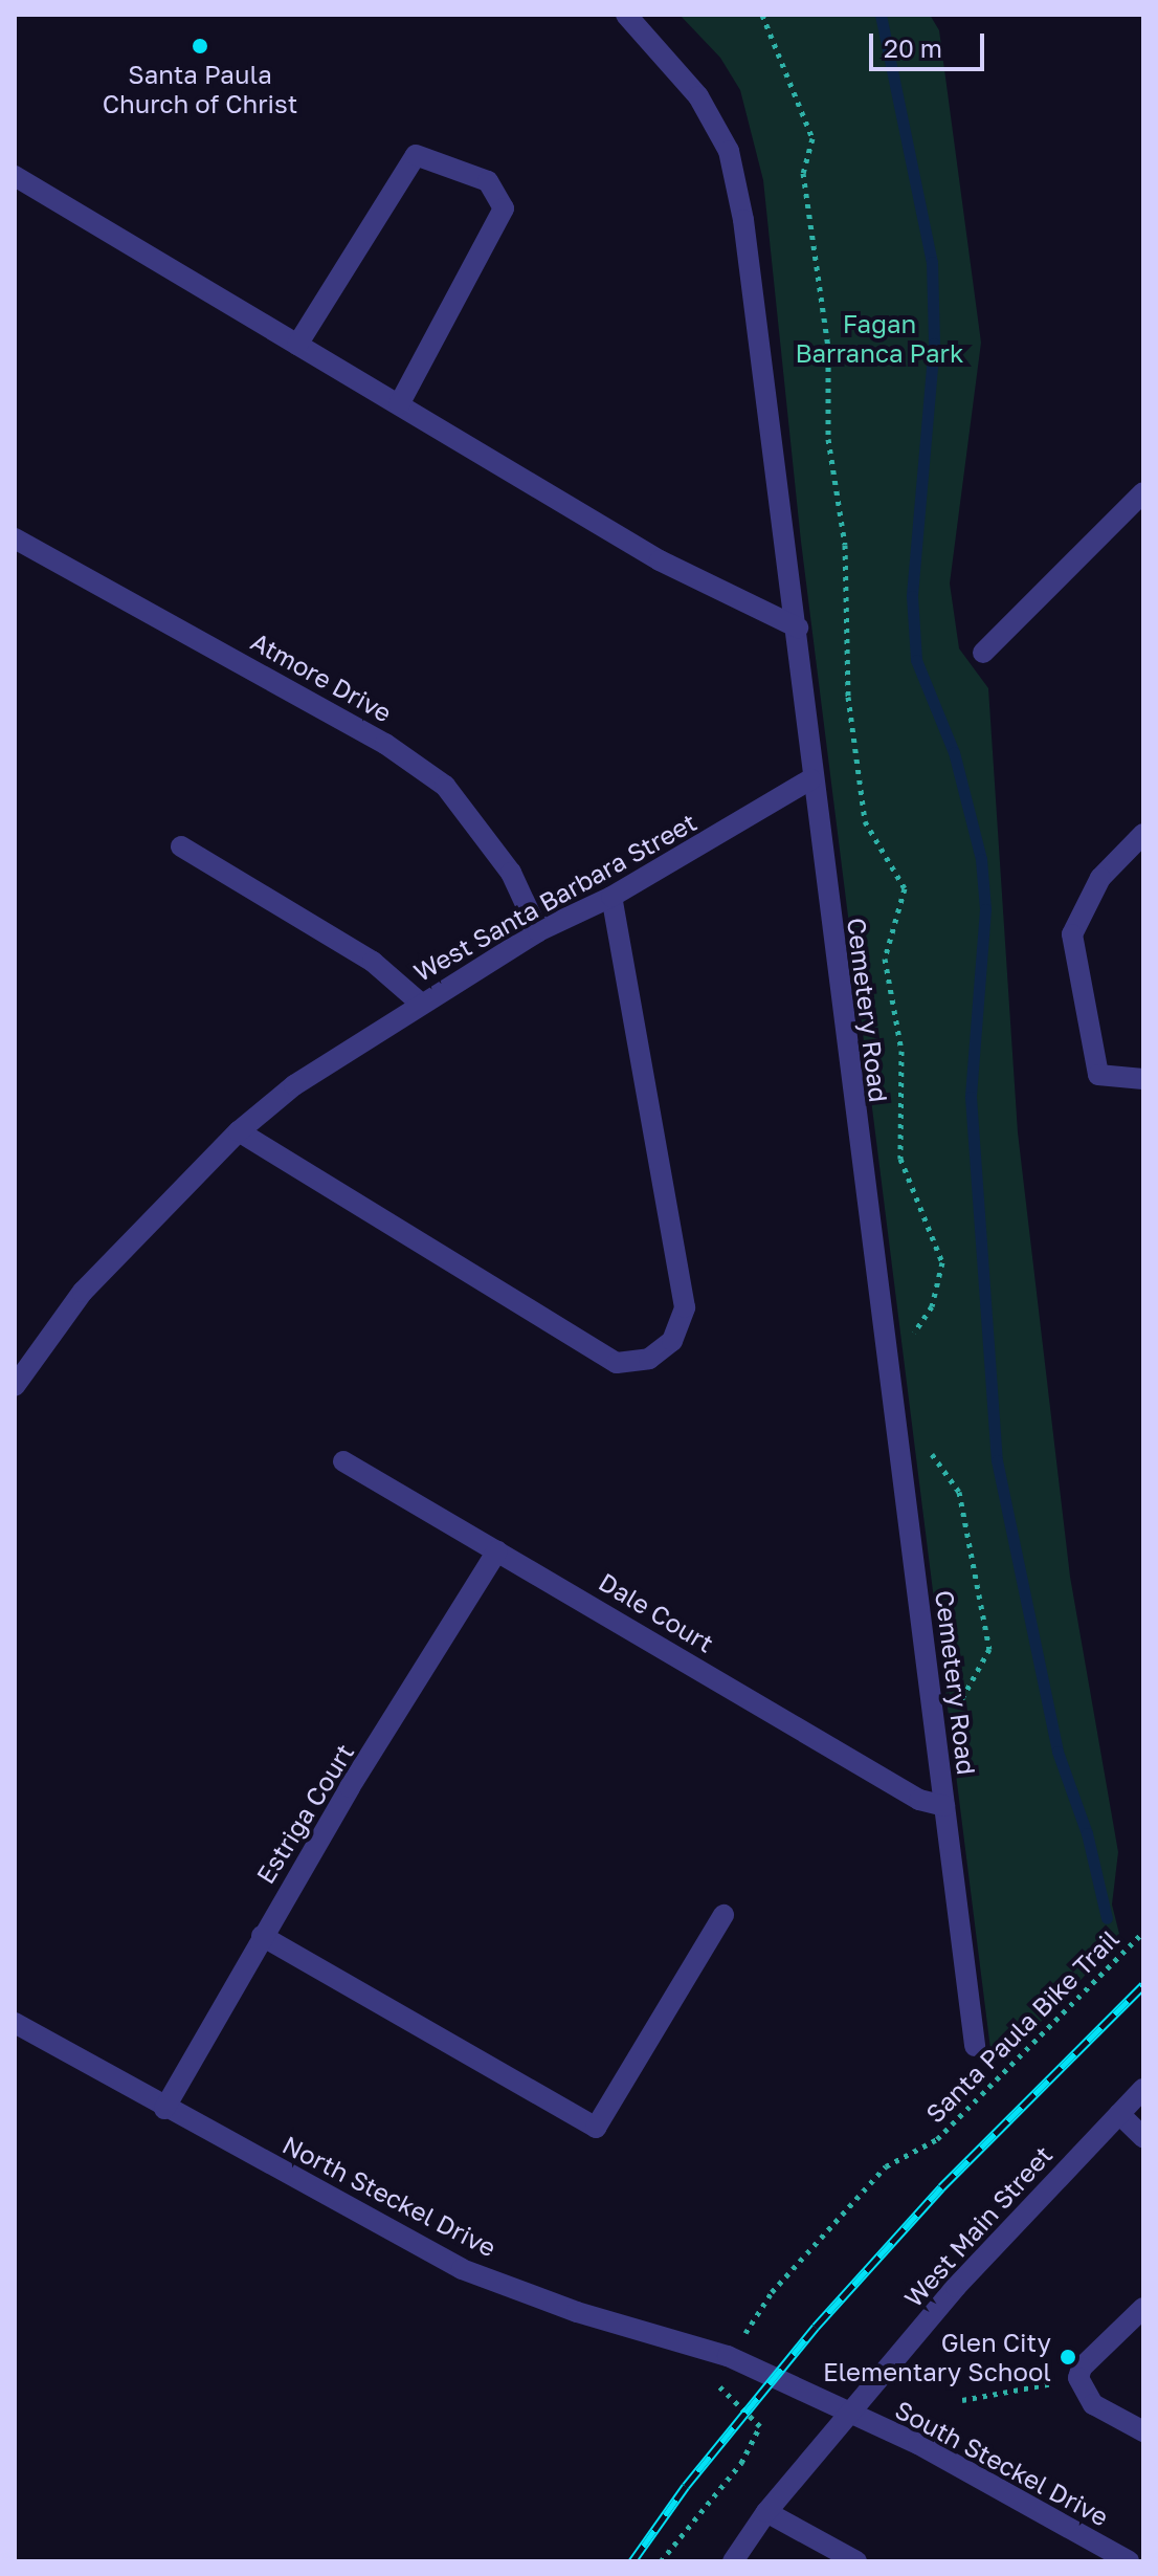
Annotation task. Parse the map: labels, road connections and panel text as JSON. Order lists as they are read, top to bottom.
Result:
{
  "streets": {
    "street": [
      "Atmore Drive",
      "West Santa Barbara Street",
      "Cemetery Road",
      "Dale Court",
      "Estriga Court",
      "North Steckel Drive",
      "West Main Street",
      "South Steckel Drive"
    ],
    "path": ["Santa Paula Bike Trail"]
  },
  "crossings": [
    ["Atmore Drive", "West Santa Barbara Street"],
    ["West Santa Barbara Street", "Cemetery Road"],
    ["Cemetery Road", "Dale Court"],
    ["Dale Court", "Estriga Court"],
    ["Estriga Court", "North Steckel Drive"],
    ["Santa Paula Bike Trail", "North Steckel Drive"],
    ["North Steckel Drive", "West Main Street"],
    ["North Steckel Drive", "South Steckel Drive"],
    ["West Main Street", "South Steckel Drive"]
  ],
  "parks": ["Fagan Barranca Park"],
  "places": ["Santa Paula Church of Christ", "Glen City Elementary School"],
  "scale_bar": "20 m"
}
